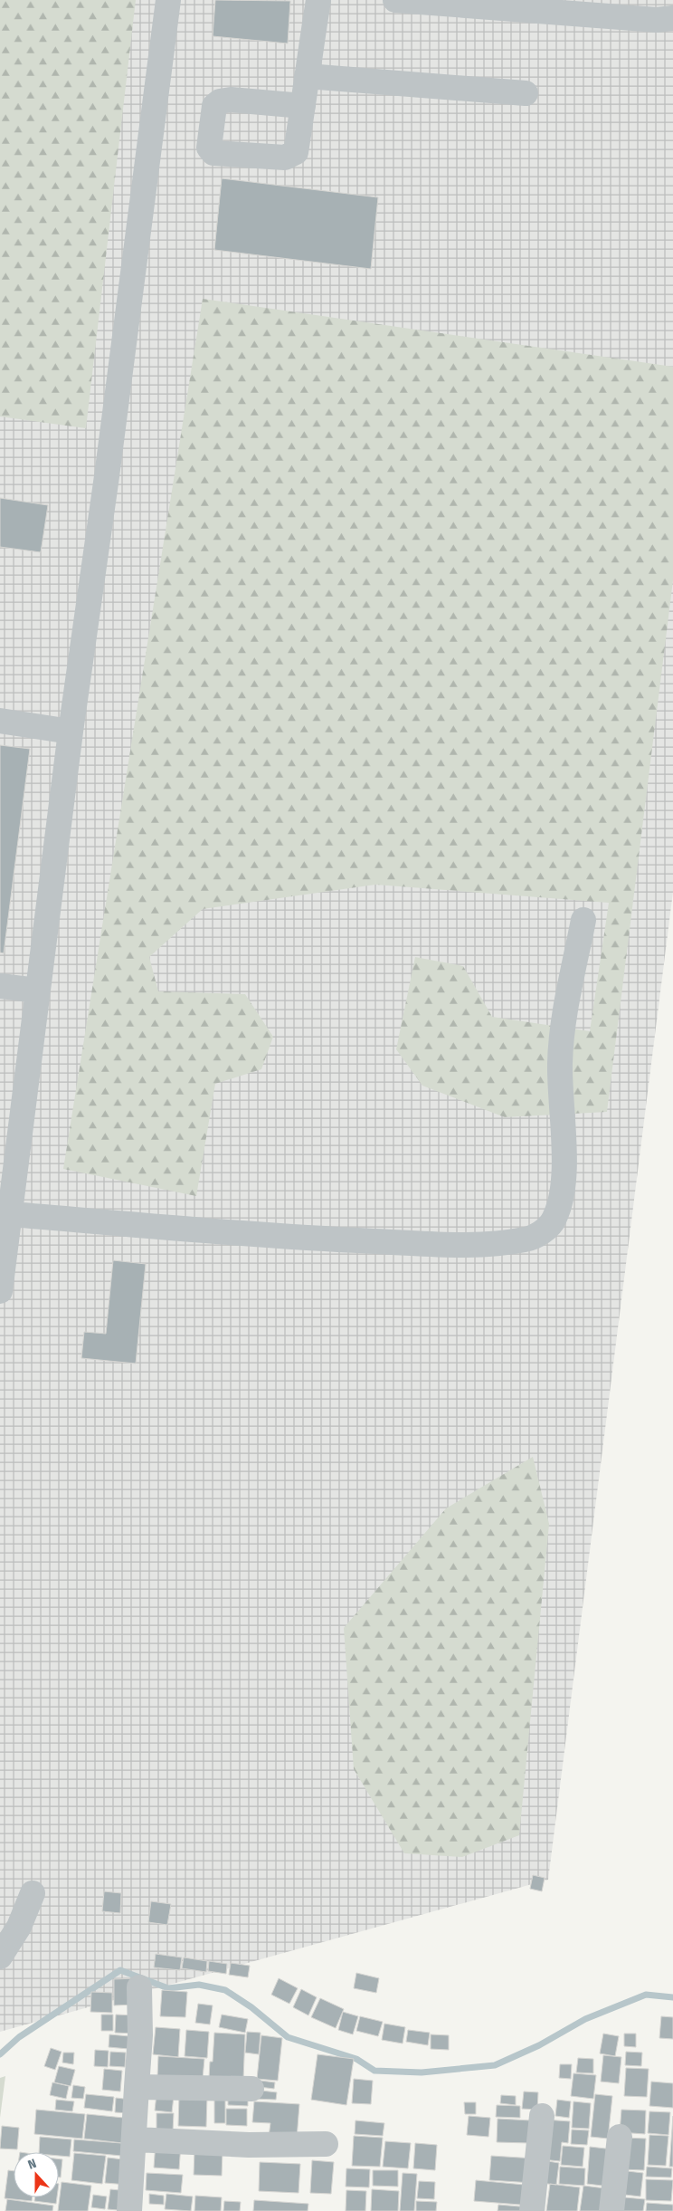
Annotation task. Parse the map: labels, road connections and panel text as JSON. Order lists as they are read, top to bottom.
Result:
{
  "north": "top"
}
